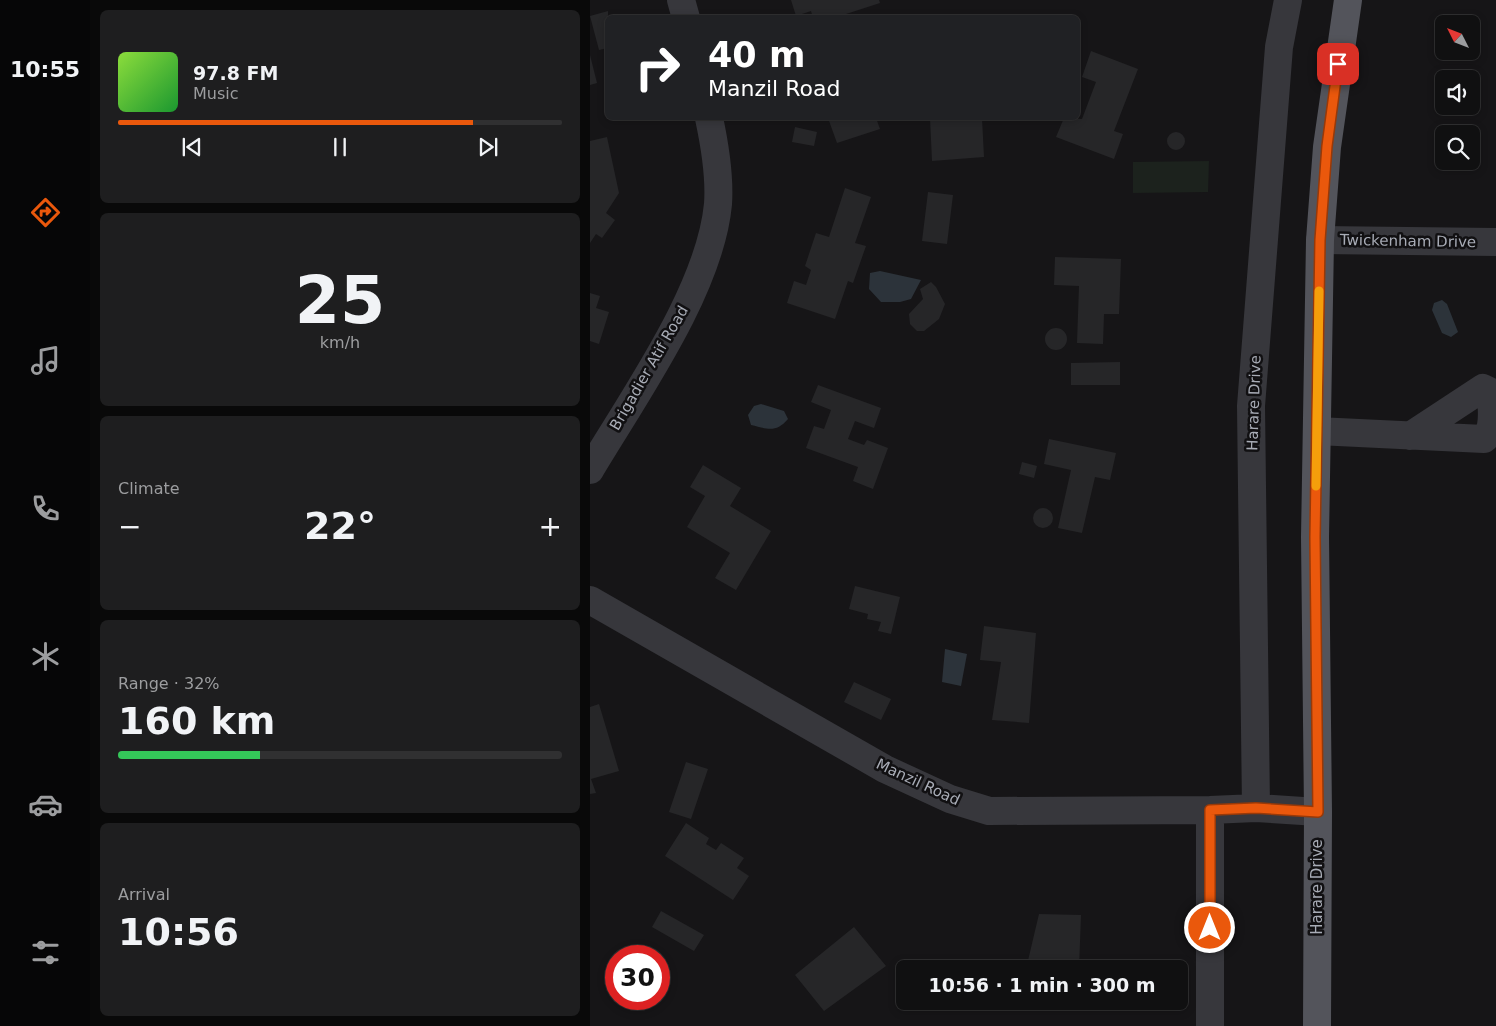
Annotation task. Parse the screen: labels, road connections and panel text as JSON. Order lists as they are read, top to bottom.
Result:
{
  "streets": {
    "main road": ["Harare Drive"],
    "street": ["Twickenham Drive", "Brigadier Atif Road", "Manzil Road"]
  },
  "crossings": [
    ["Twickenham Drive", "Harare Drive"],
    ["Harare Drive", "Manzil Road"]
  ],
  "north": "top left",
  "page": {
    "tabs": "10:55",
    "turn": ["40 m", "Manzil Road"],
    "song": ["97.8 FM", "Music"],
    "tile": [
      ["25", "km/h"],
      "Climate",
      ["Range · 32%", "160 km"],
      ["Arrival", "10:56"]
    ],
    "heat": ["−", "22°", "+"],
    "limit": "30",
    "trip": "10:56 · 1 min · 300 m"
  }
}
